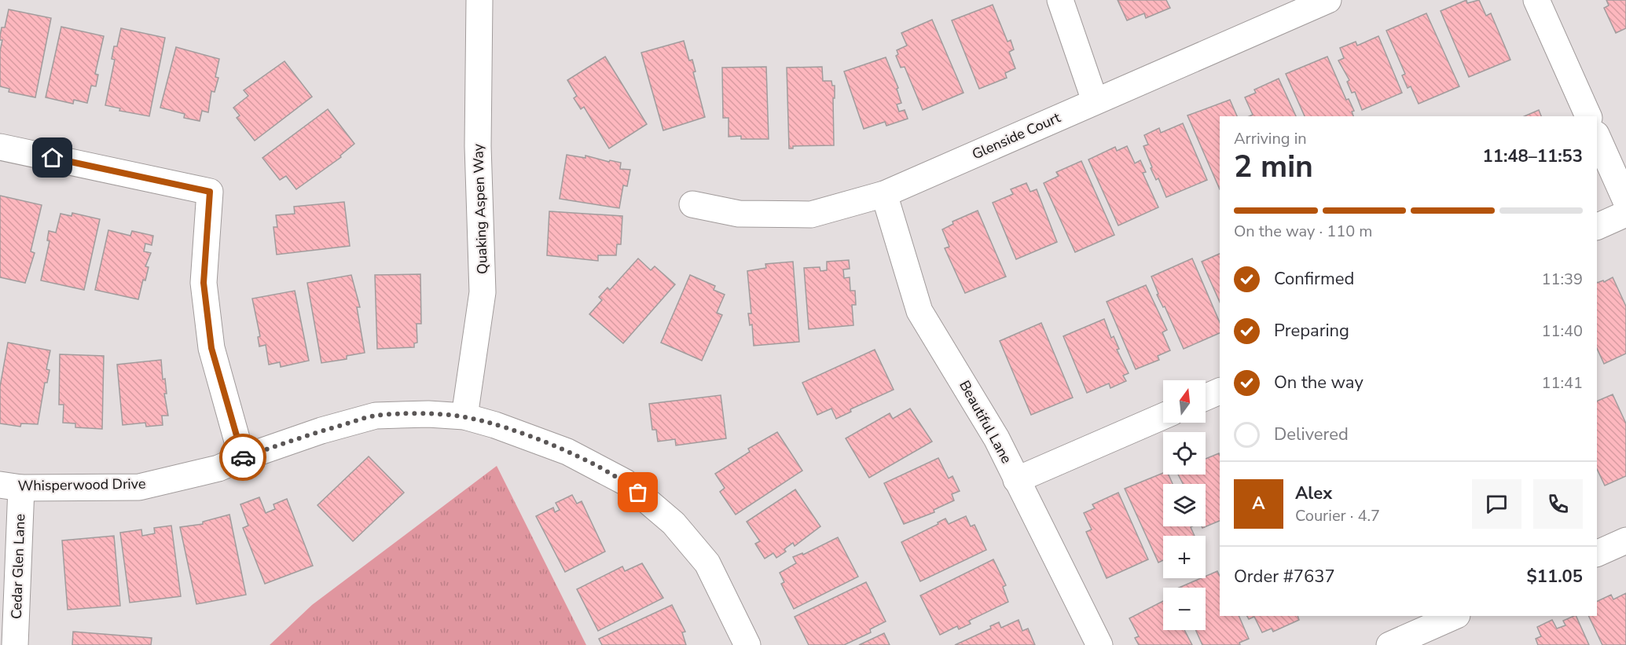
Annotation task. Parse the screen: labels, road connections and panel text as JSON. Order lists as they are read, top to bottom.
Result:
{
  "streets": {
    "street": [
      "Glenside Court",
      "Quaking Aspen Way",
      "Beautiful Lane",
      "Whisperwood Drive",
      "Cedar Glen Lane"
    ]
  },
  "crossings": [
    ["Glenside Court", "Beautiful Lane"],
    ["Quaking Aspen Way", "Whisperwood Drive"],
    ["Whisperwood Drive", "Cedar Glen Lane"]
  ],
  "north": "top",
  "page": {
    "heading": ["2 min", "Arriving in", "11:48–11:53"],
    "panel": [
      "Alex",
      "Courier · 4.7",
      "Order #7637",
      "$11.05"
    ],
    "bar": "On the way · 110 m",
    "list": [
      ["Confirmed", "11:39"],
      ["Preparing", "11:40"],
      ["On the way", "11:41"],
      "Delivered"
    ],
    "map_buttons": ["+", "−"],
    "round": "A"
  }
}
